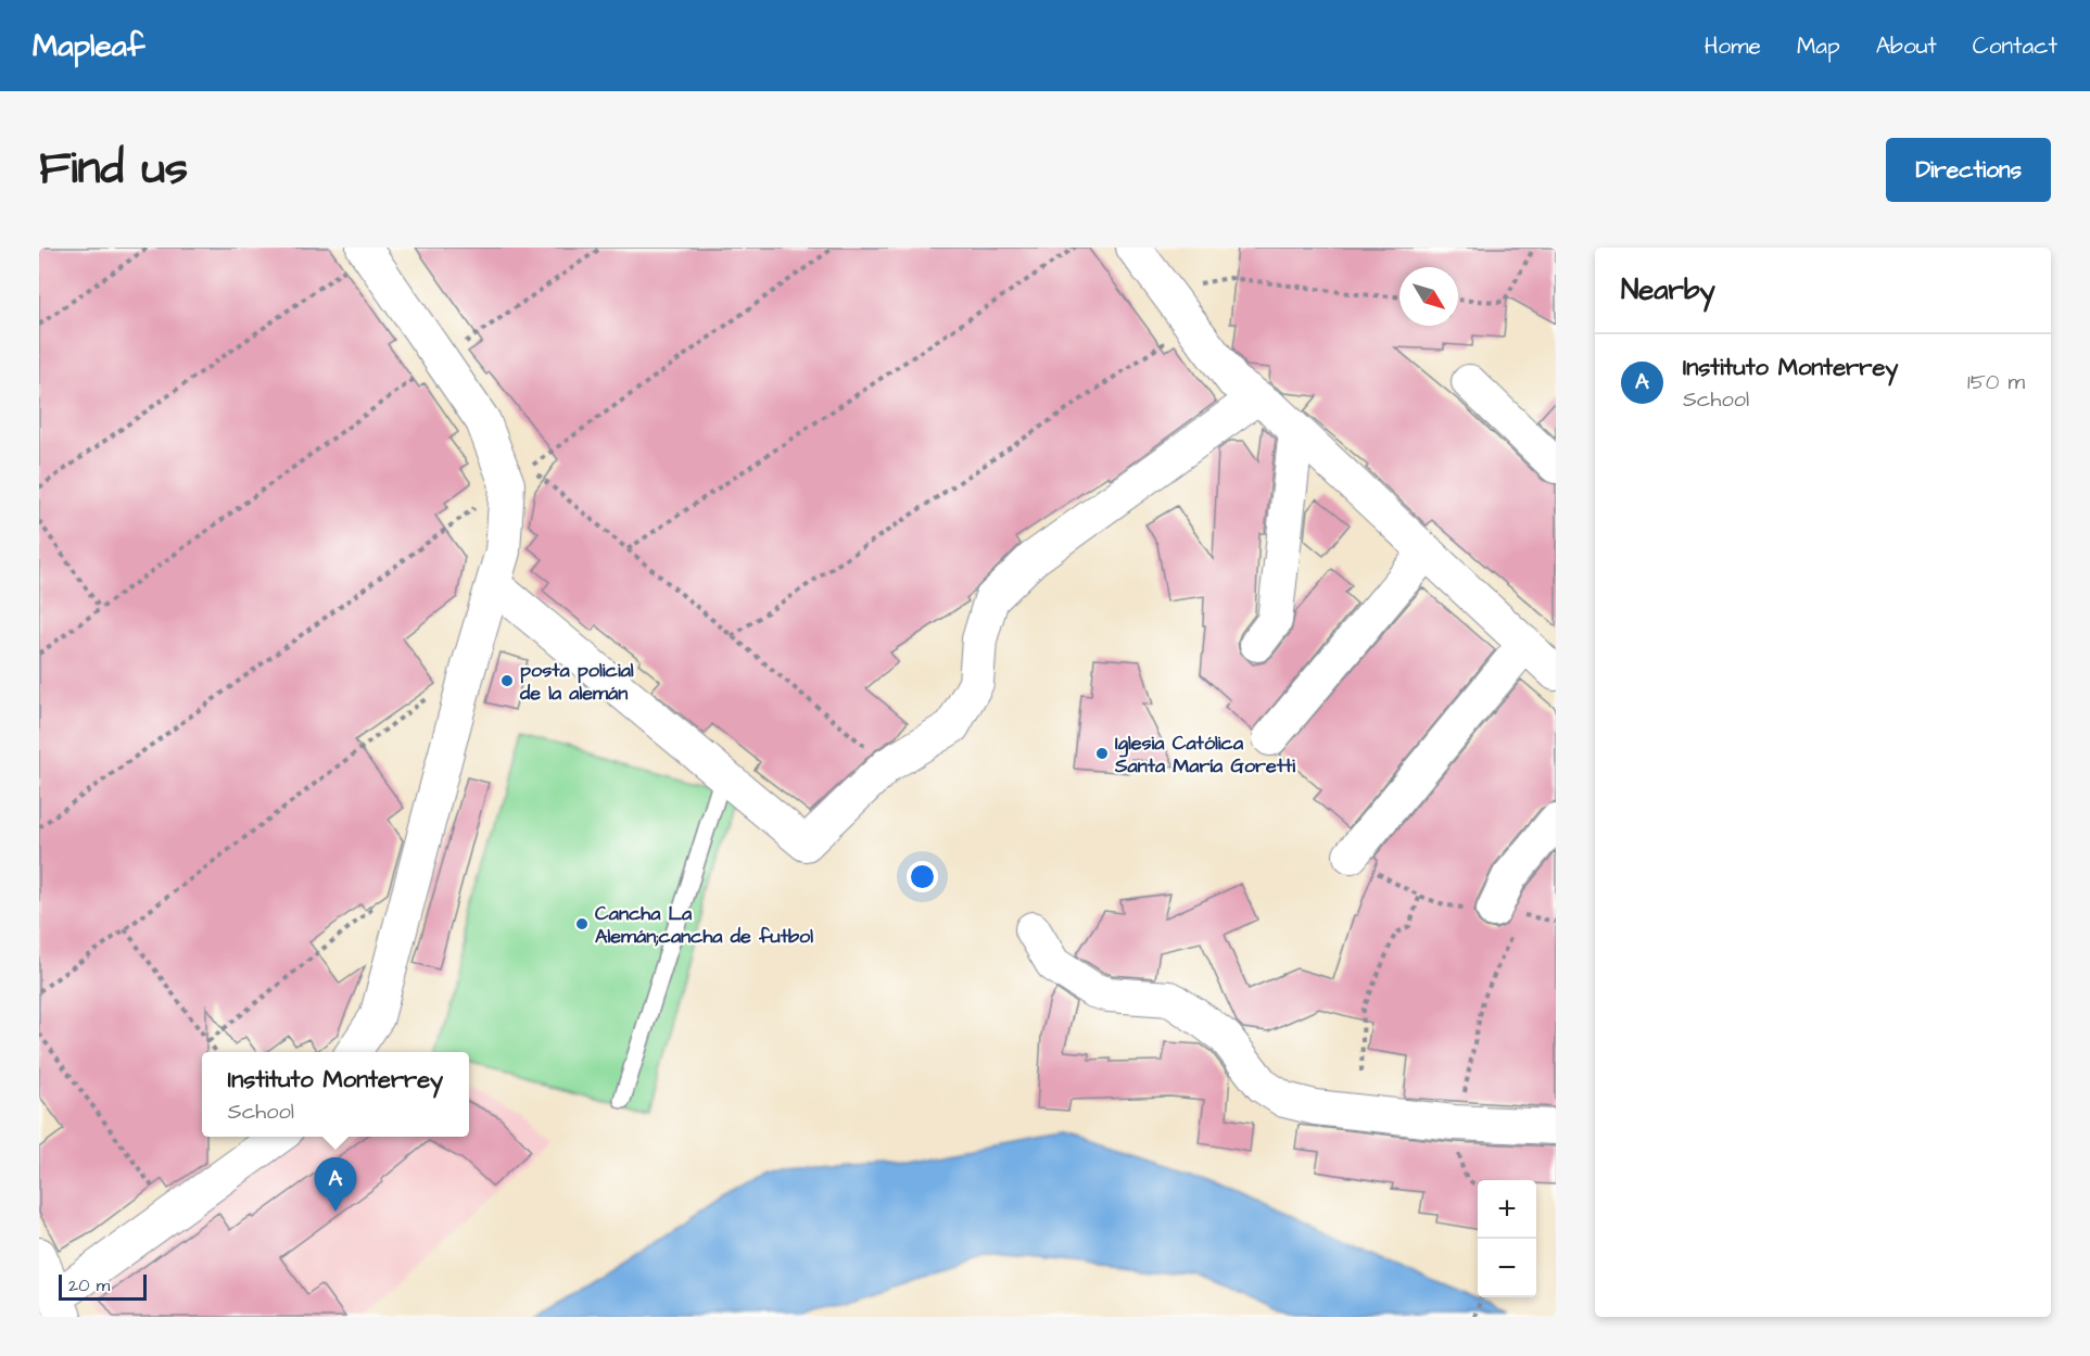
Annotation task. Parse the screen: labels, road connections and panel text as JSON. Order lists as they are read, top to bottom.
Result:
{
  "places": ["posta policial de la alemán", "Iglesia Católica Santa María Goretti", "Cancha La Alemán;cancha de futbol"],
  "scale_bar": "20 m",
  "north": "bottom right",
  "page": {
    "header": "Mapleaf",
    "nav": [
      "Home",
      "Map",
      "About",
      "Contact"
    ],
    "title": "Find us",
    "buttons": "Directions",
    "heading": "Nearby",
    "list": [
      {
        "mark": "A",
        "name": "Instituto Monterrey",
        "note": "School",
        "value": "150 m"
      }
    ],
    "popup": ["Instituto Monterrey", "School"],
    "pins": "A",
    "map_buttons": ["+", "−"],
    "scale": "20 m"
  }
}
